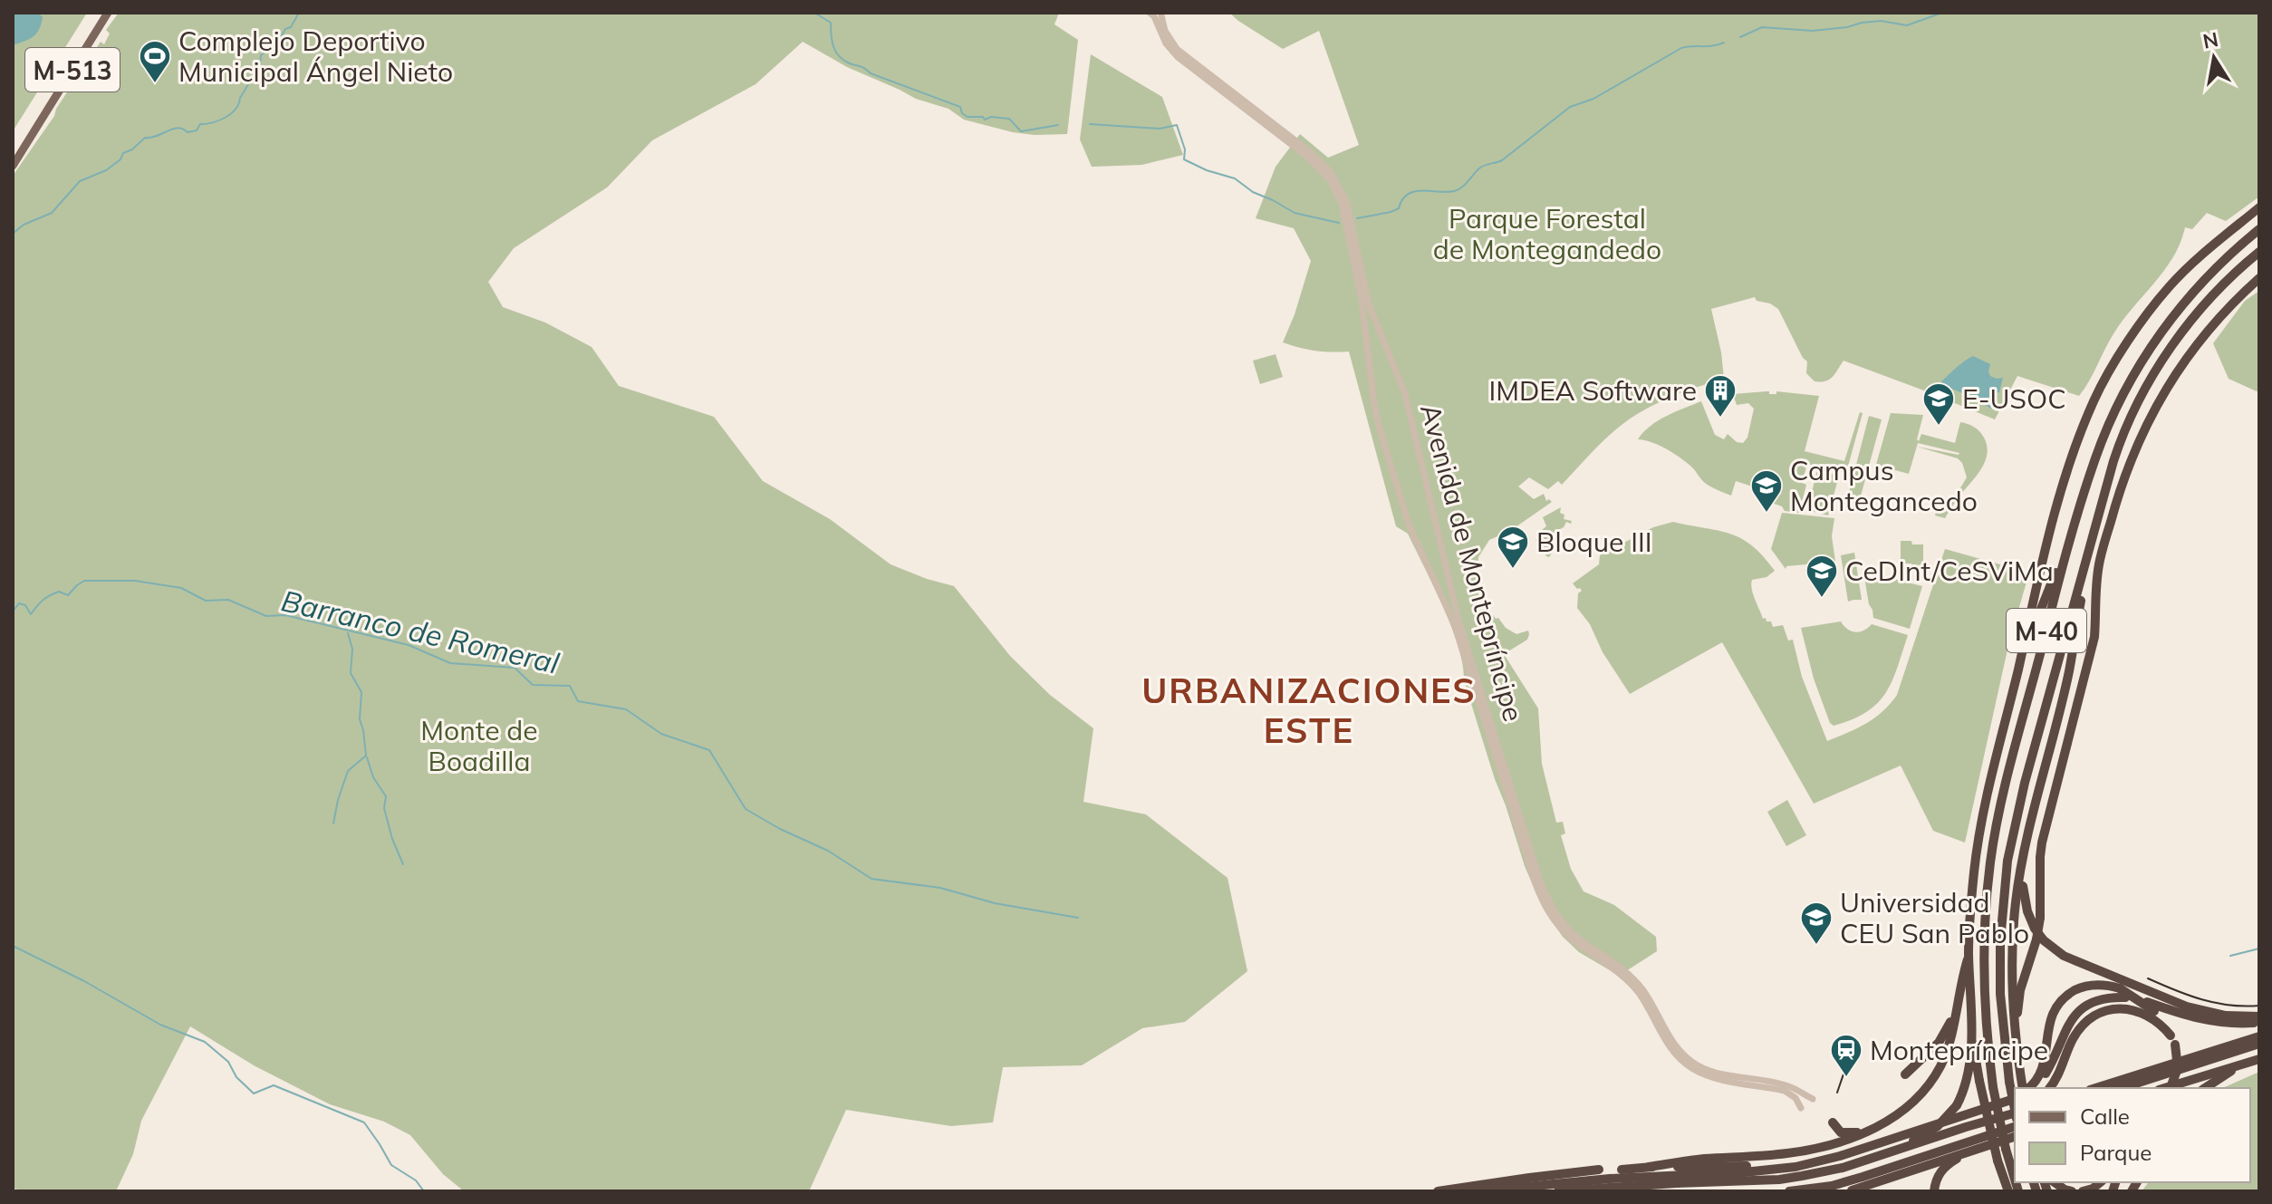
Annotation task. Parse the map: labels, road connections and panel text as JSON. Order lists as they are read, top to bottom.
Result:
{
  "streets": {
    "highway": ["M-40"],
    "main road": ["M-513"],
    "street": ["Avenida de Montepríncipe"]
  },
  "districts": ["URBANIZACIONES ESTE"],
  "water": ["Barranco de Romeral"],
  "parks": ["Parque Forestal de Montegandedo", "Monte de Boadilla"],
  "places": {
    "sports": ["Complejo Deportivo Municipal Ángel Nieto"],
    "building": ["IMDEA Software"],
    "school or university": [
      "E-USOC",
      "Campus Montegancedo",
      "Bloque III",
      "CeDInt/CeSViMa",
      "Universidad CEU San Pablo"
    ],
    "station": ["Montepríncipe"]
  },
  "legend": ["Calle", "Parque"],
  "north": "top"
}
